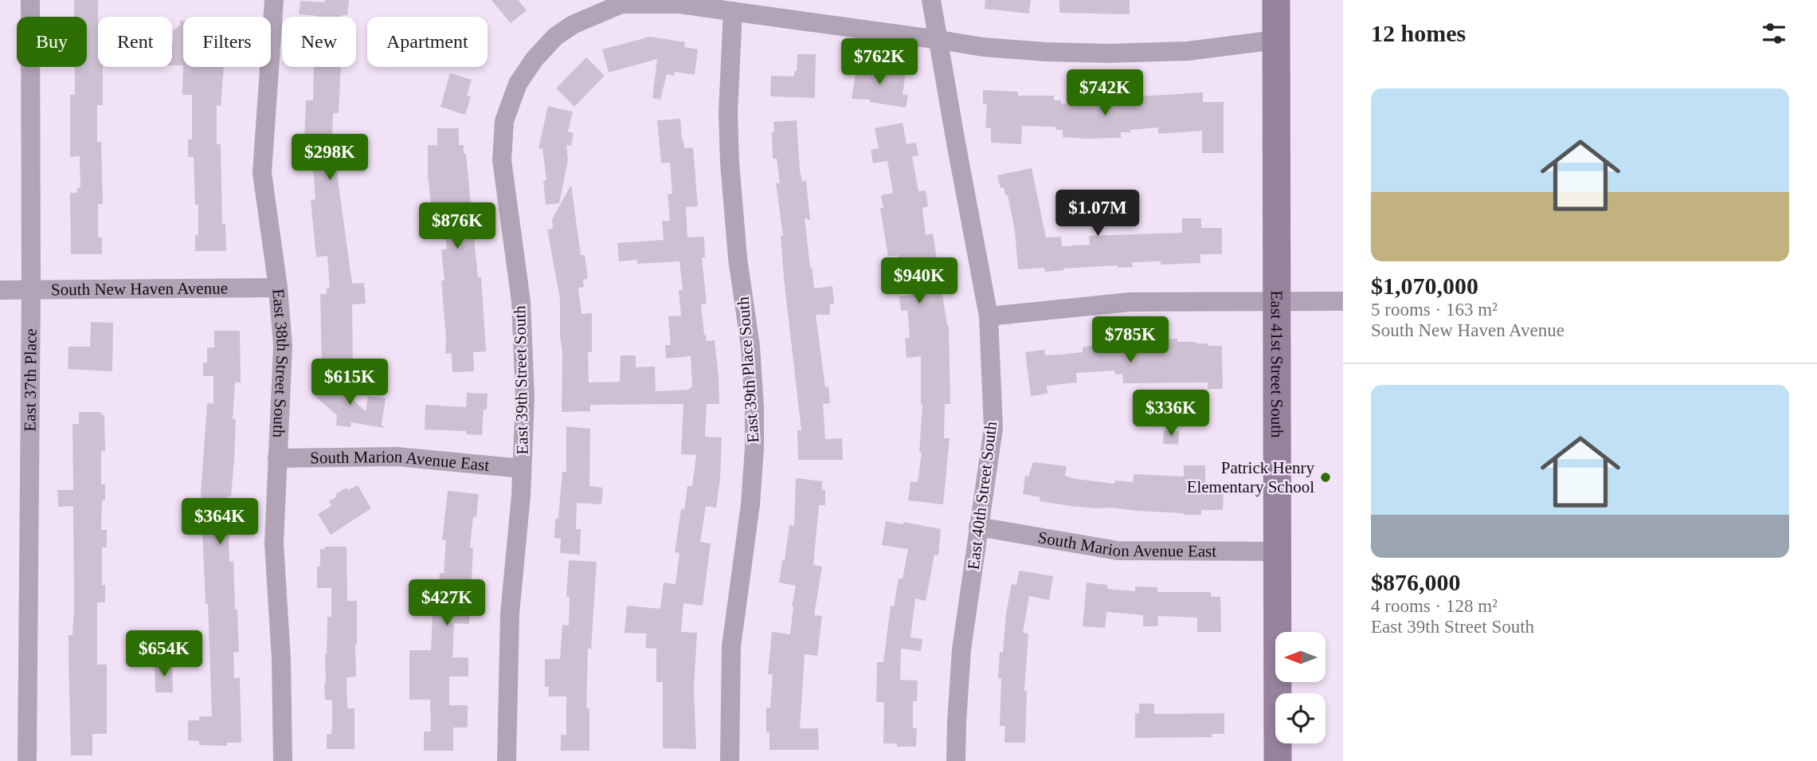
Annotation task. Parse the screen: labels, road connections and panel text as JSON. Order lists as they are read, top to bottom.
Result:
{
  "streets": {
    "main road": ["East 41st Street South"],
    "street": [
      "South New Haven Avenue",
      "East 38th Street South",
      "East 39th Place South",
      "East 39th Street South",
      "East 37th Place",
      "South Marion Avenue East",
      "East 40th Street South"
    ]
  },
  "crossings": [
    ["South New Haven Avenue", "East 38th Street South"],
    ["South New Haven Avenue", "East 37th Place"],
    ["East 38th Street South", "South Marion Avenue East"],
    ["East 41st Street South", "East 39th Street South"],
    ["East 41st Street South", "South Marion Avenue East"],
    ["East 39th Place South", "East 39th Street South"],
    ["East 39th Street South", "South Marion Avenue East"],
    ["East 39th Street South", "East 40th Street South"],
    ["South Marion Avenue East", "East 40th Street South"]
  ],
  "places": ["Patrick Henry Elementary School"],
  "north": "left",
  "page": {
    "heading": "12 homes",
    "chip": [
      "Buy",
      "Rent",
      "Filters",
      "New",
      "Apartment"
    ],
    "price": [
      "$762K",
      "$742K",
      "$298K",
      "$1.07M",
      "$876K",
      "$940K",
      "$785K",
      "$615K",
      "$336K",
      "$364K",
      "$427K",
      "$654K"
    ],
    "list": [
      {
        "name": "$1,070,000",
        "note": "5 rooms · 163 m² · South New Haven Avenue"
      },
      {
        "name": "$876,000",
        "note": "4 rooms · 128 m² · East 39th Street South"
      }
    ]
  }
}
